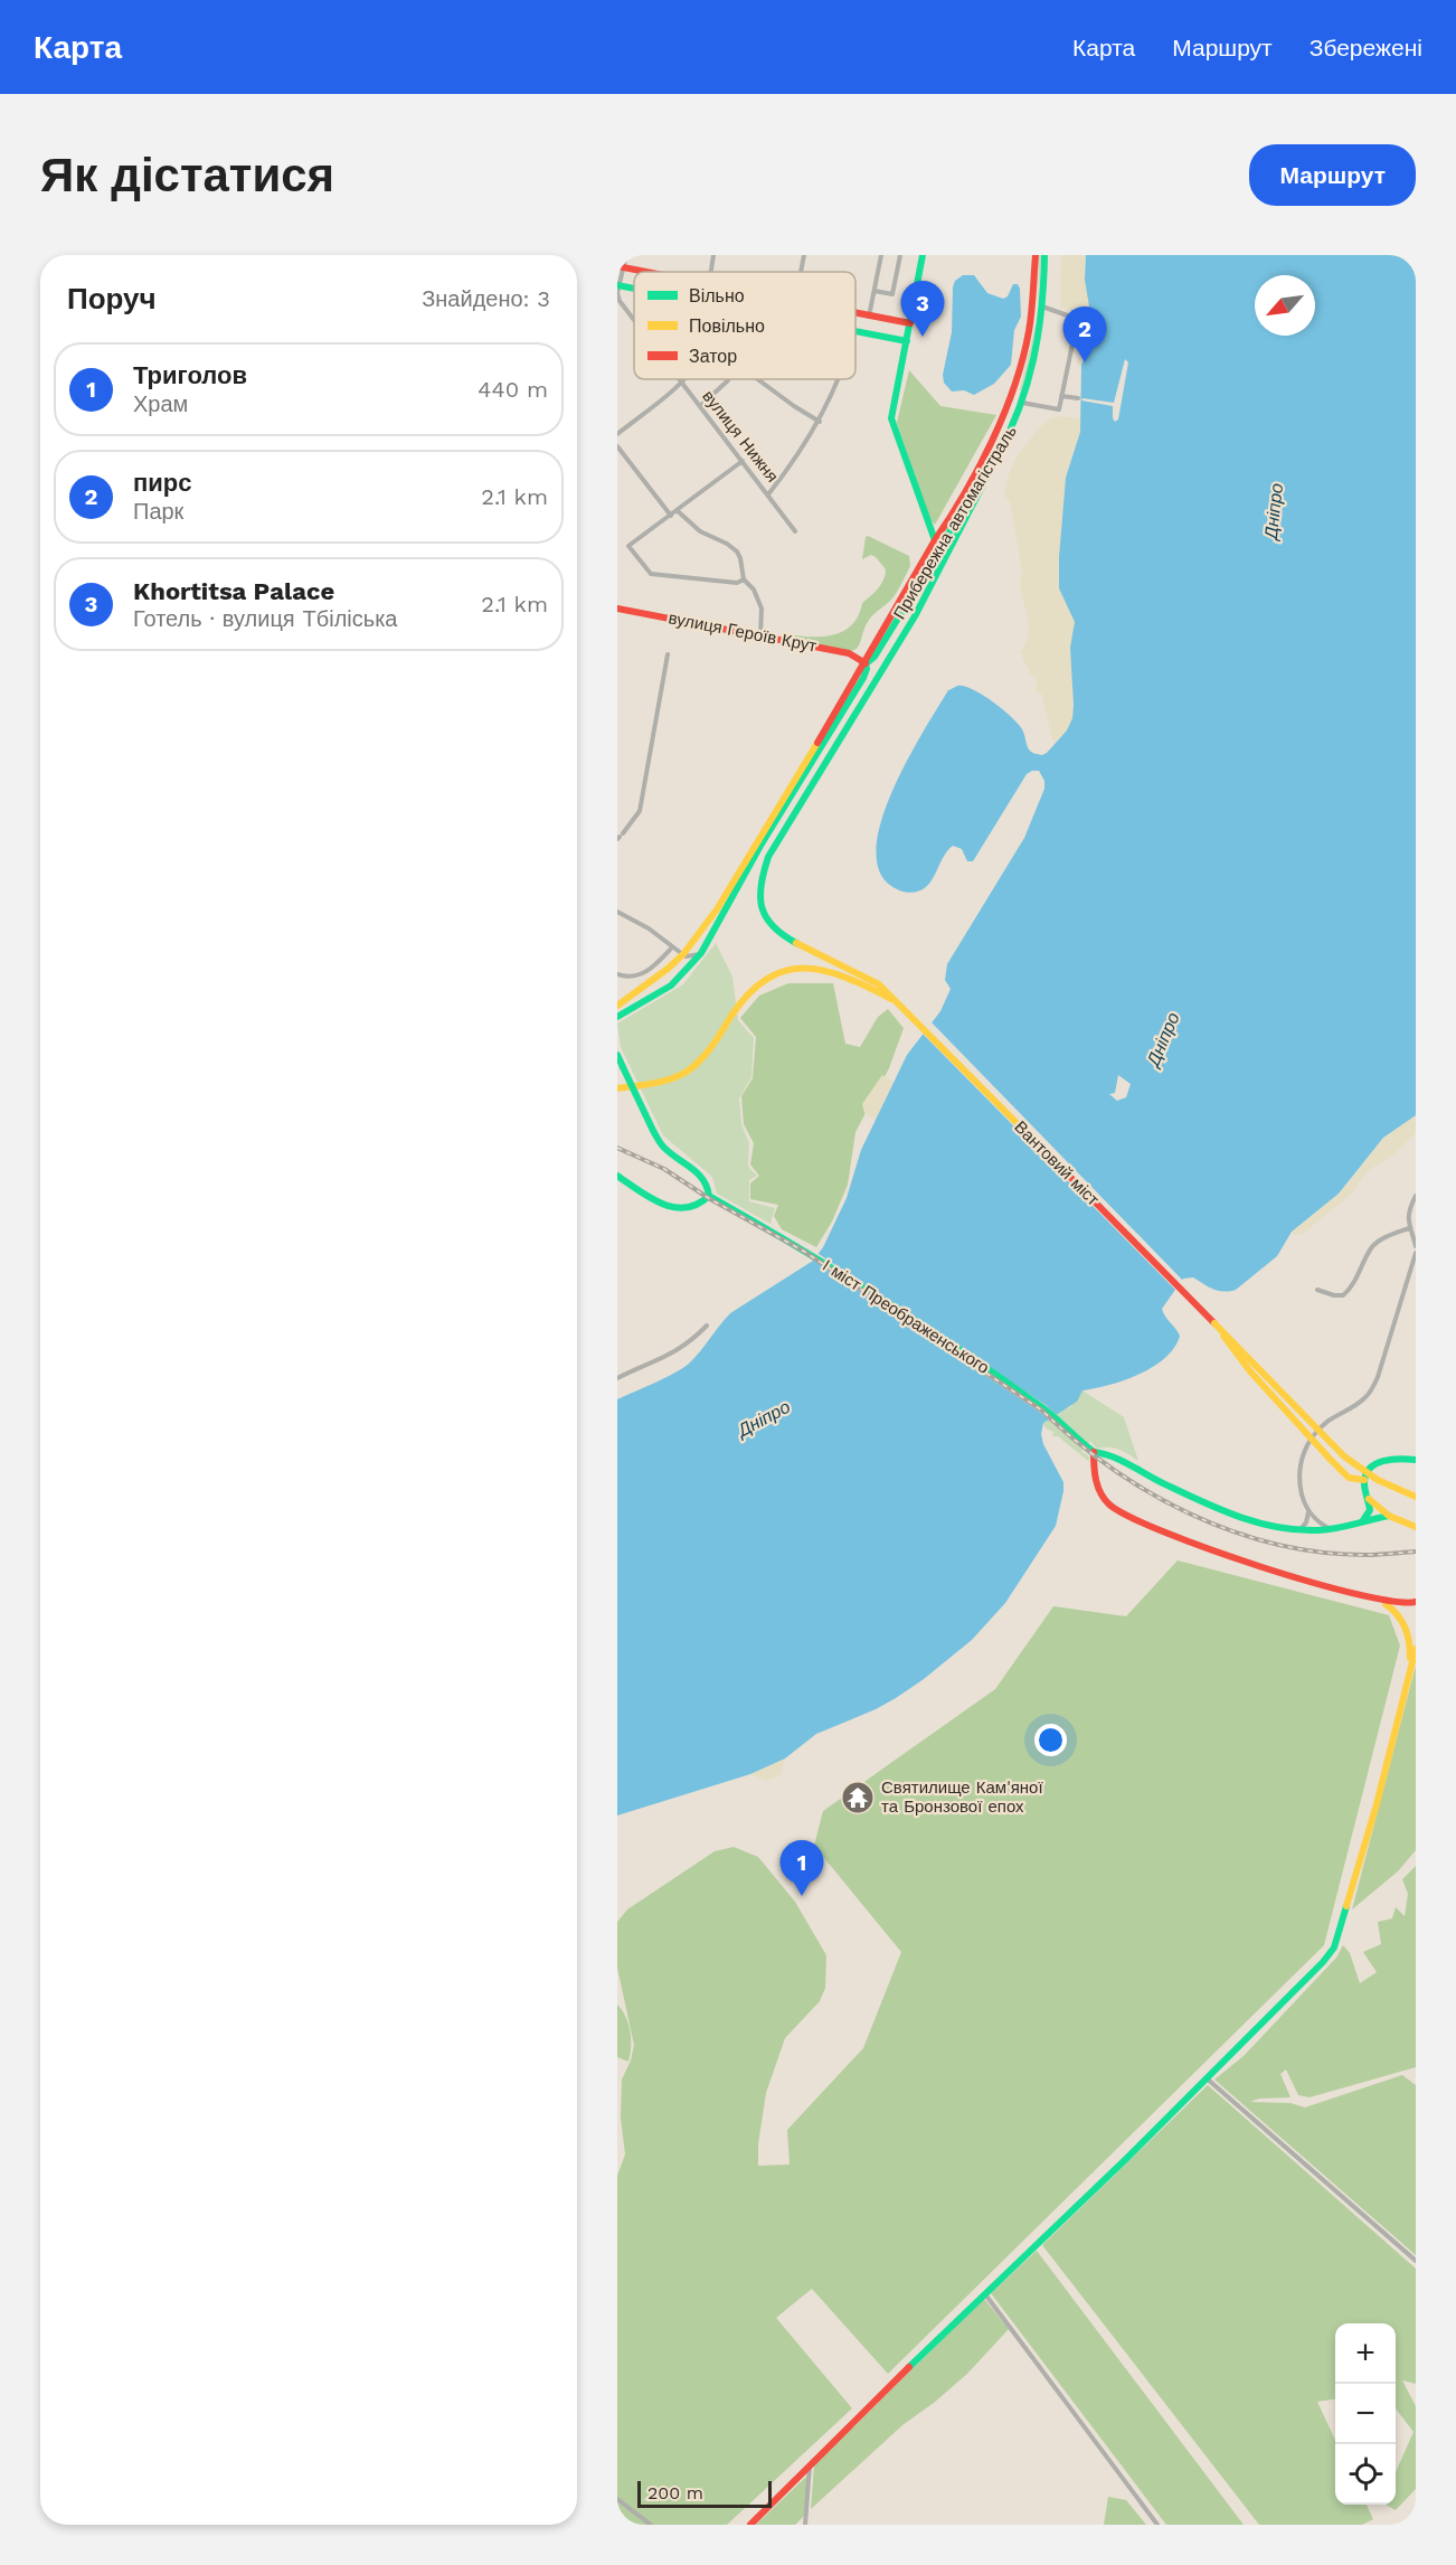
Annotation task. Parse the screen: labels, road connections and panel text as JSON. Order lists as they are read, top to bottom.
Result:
{
  "streets": {
    "main road": [
      "Прибережна автомагістраль",
      "вулиця Героїв Крут",
      "Вантовий міст",
      "I міст Преображенського"
    ],
    "street": ["вулиця Нижня"]
  },
  "crossings": [
    ["Прибережна автомагістраль", "вулиця Героїв Крут"]
  ],
  "water": ["Дніпро"],
  "places": {
    "temple": ["Святилище Кам'яної та Бронзової епох"]
  },
  "legend": ["Вільно", "Повільно", "Затор"],
  "scale_bar": "200 m",
  "north": "bottom left",
  "page": {
    "header": "Карта",
    "nav": ["Карта", "Маршрут", "Збережені"],
    "buttons": "Маршрут",
    "title": "Як дістатися",
    "heading": ["Поруч", "Знайдено: 3"],
    "pins": ["3", "2", "1"],
    "list": [
      {
        "mark": "1",
        "name": "Триголов",
        "note": "Храм",
        "value": "440 m"
      },
      {
        "mark": "2",
        "name": "пирс",
        "note": "Парк",
        "value": "2.1 km"
      },
      {
        "mark": "3",
        "name": "Khortitsa Palace",
        "note": "Готель · вулиця Тбіліська",
        "value": "2.1 km"
      }
    ],
    "map_buttons": ["+", "−"],
    "scale": "200 m"
  }
}
